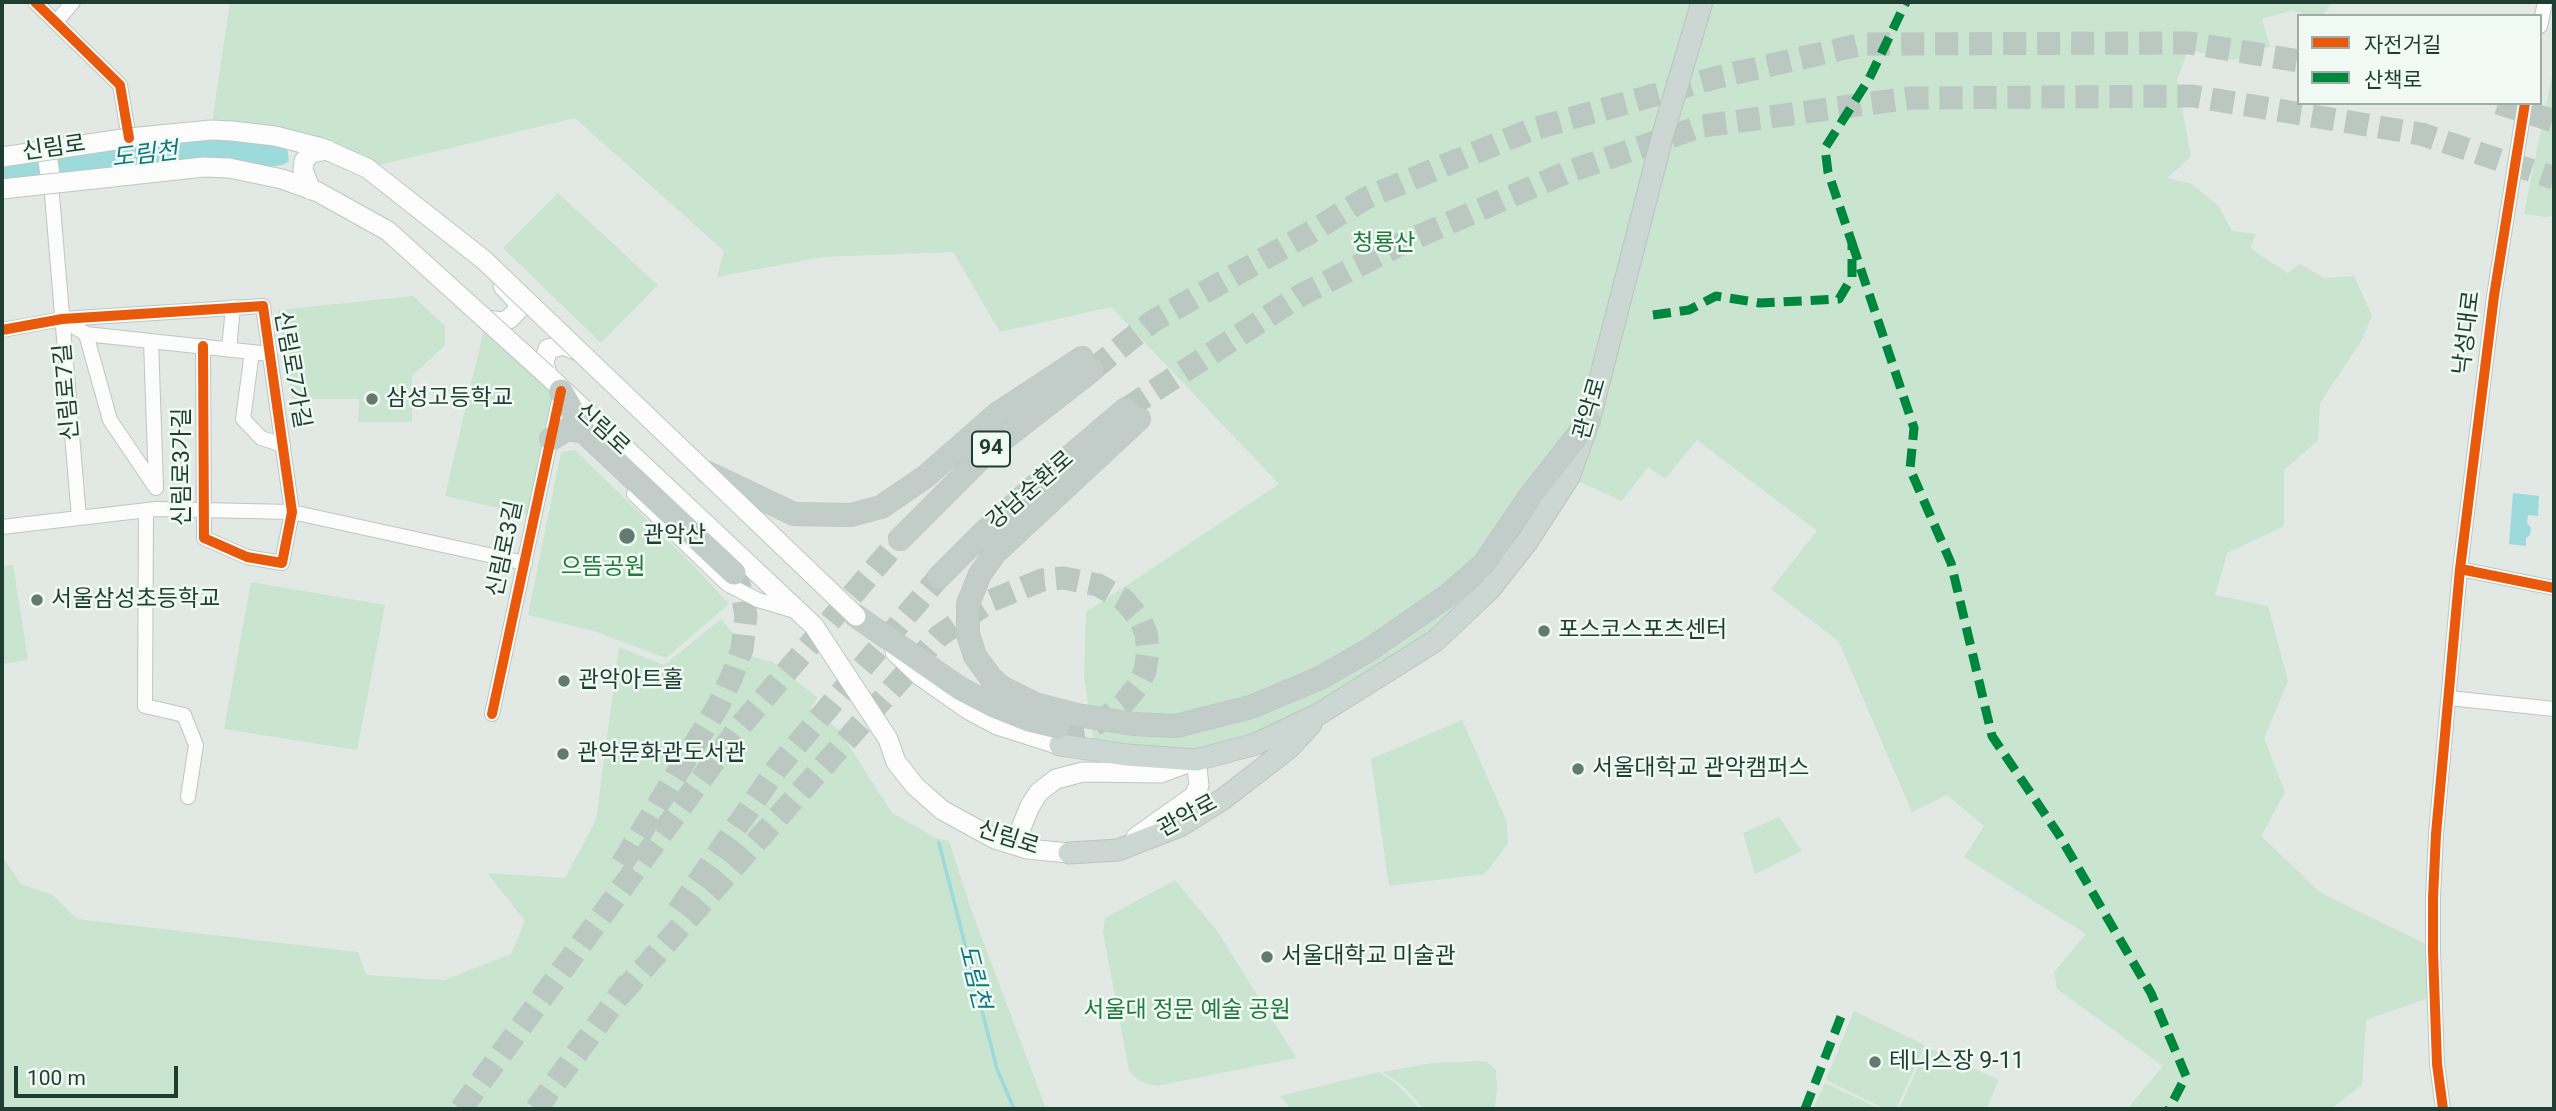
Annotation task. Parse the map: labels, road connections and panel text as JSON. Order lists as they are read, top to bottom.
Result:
{
  "streets": {
    "highway": ["94", "강남순환로"],
    "main road": ["신림로", "관악로"],
    "street": [
      "낙성대로",
      "신림로7가길",
      "신림로7길",
      "신림로3가길",
      "신림로3길"
    ]
  },
  "crossings": [
    ["신림로", "신림로7길"],
    ["신림로", "관악로"],
    ["신림로", "94"],
    ["신림로", "신림로3길"],
    ["신림로7가길", "신림로7길"],
    ["신림로7가길", "신림로3가길"],
    ["신림로7길", "신림로3가길"],
    ["관악로", "강남순환로"],
    ["신림로3가길", "신림로3길"]
  ],
  "water": ["도림천"],
  "parks": ["청룡산", "으뜸공원", "서울대 정문 예술 공원"],
  "places": [
    "삼성고등학교",
    "관악산",
    "서울삼성초등학교",
    "포스코스포츠센터",
    "관악아트홀",
    "관악문화관도서관",
    "서울대학교 관악캠퍼스",
    "서울대학교 미술관",
    "테니스장 9-11"
  ],
  "legend": ["자전거길", "산책로"],
  "scale_bar": "100 m"
}
